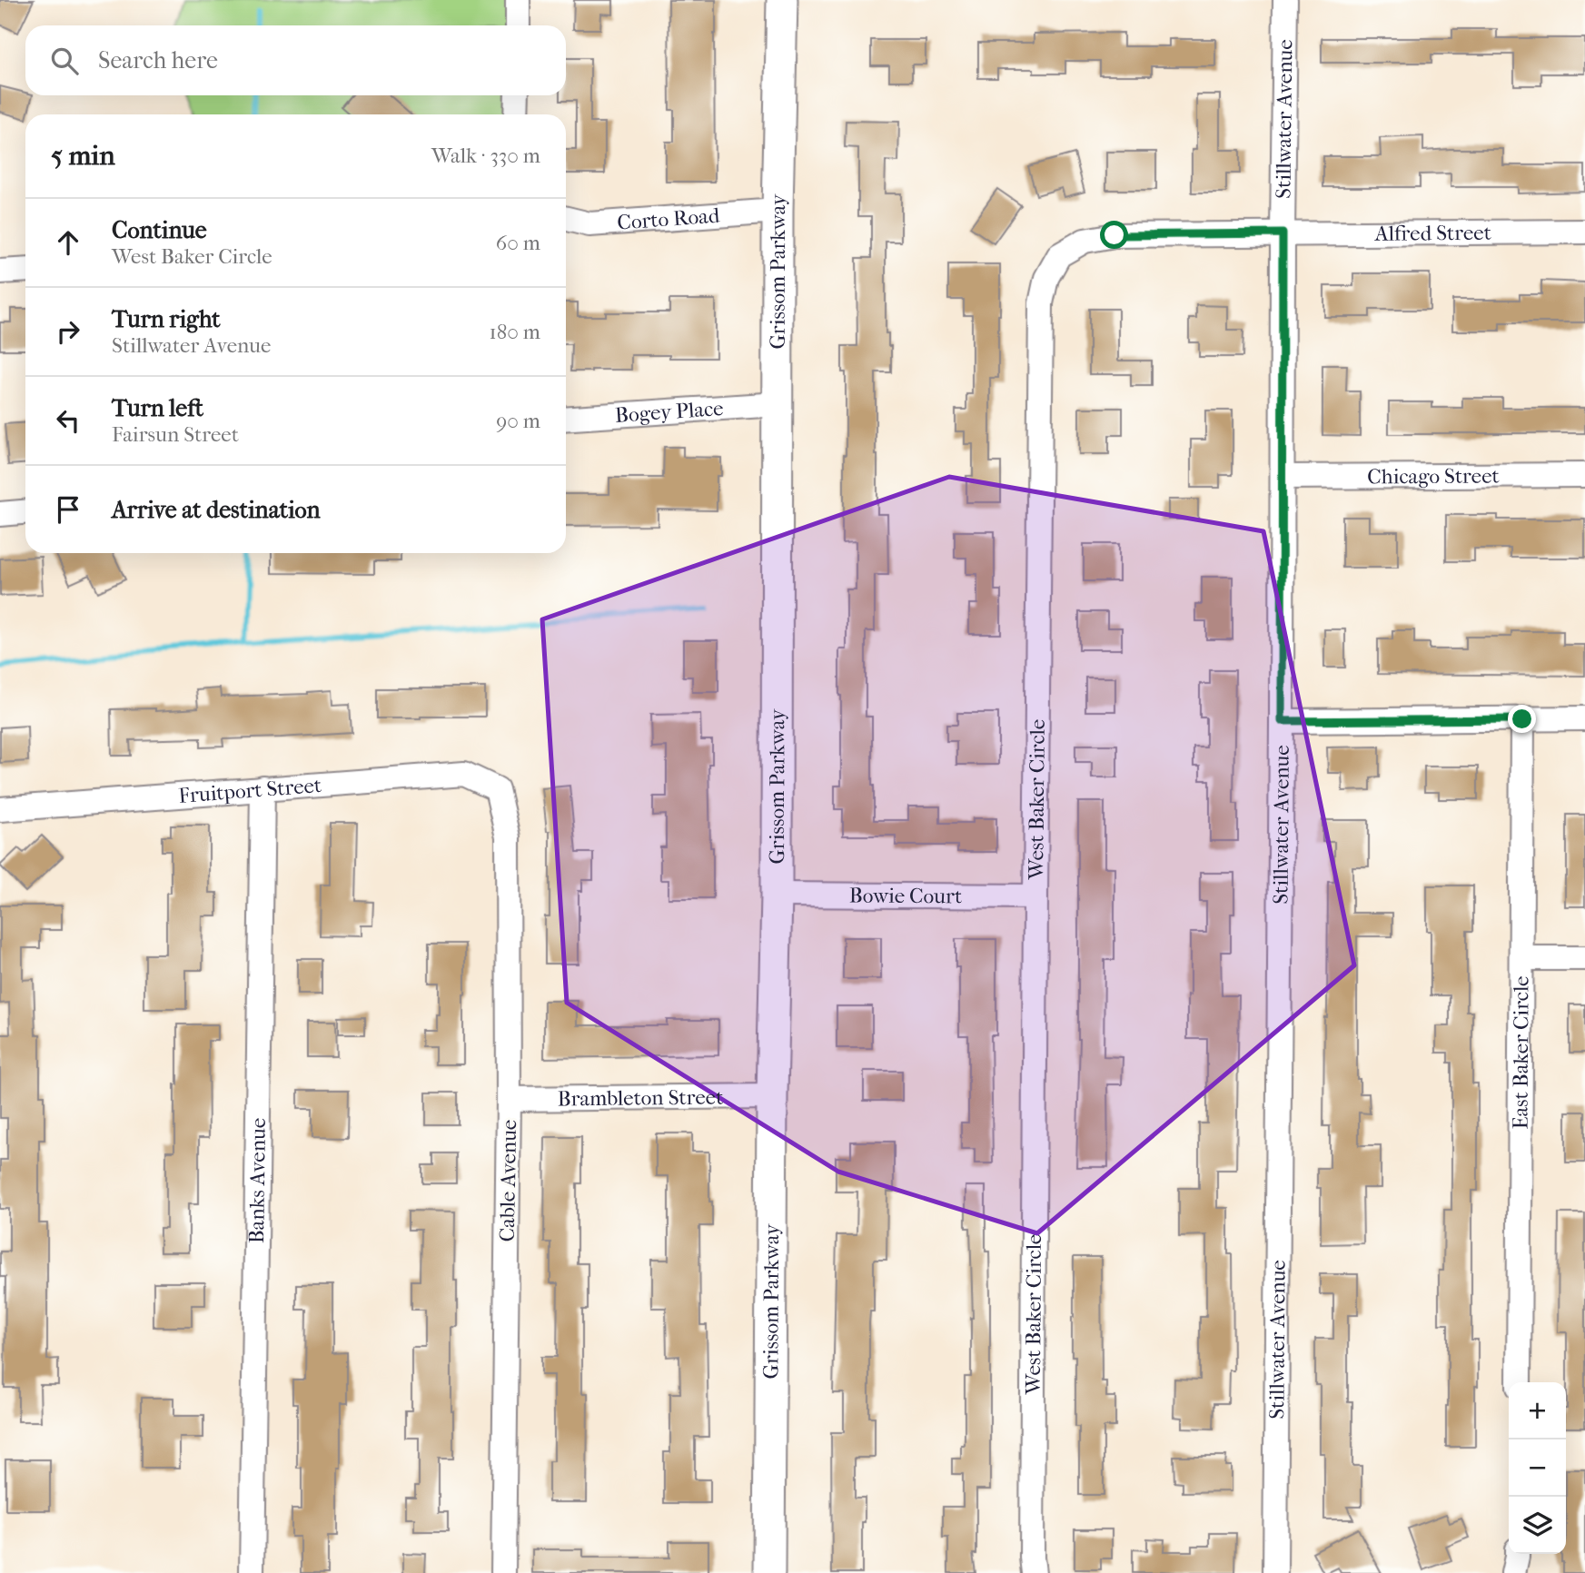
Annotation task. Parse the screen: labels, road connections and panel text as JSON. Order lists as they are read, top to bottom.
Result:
{
  "streets": {
    "main road": ["Grissom Parkway"],
    "street": [
      "Stillwater Avenue",
      "Corto Road",
      "Alfred Street",
      "Bogey Place",
      "Chicago Street",
      "Fruitport Street",
      "West Baker Circle",
      "Bowie Court",
      "East Baker Circle",
      "Brambleton Street",
      "Banks Avenue",
      "Cable Avenue"
    ]
  },
  "crossings": [
    ["Stillwater Avenue", "Alfred Street"],
    ["Stillwater Avenue", "Chicago Street"],
    ["Stillwater Avenue", "West Baker Circle"],
    ["Corto Road", "Grissom Parkway"],
    ["Alfred Street", "West Baker Circle"],
    ["Grissom Parkway", "Bogey Place"],
    ["Grissom Parkway", "Bowie Court"],
    ["Grissom Parkway", "Brambleton Street"],
    ["Fruitport Street", "Banks Avenue"],
    ["Fruitport Street", "Cable Avenue"],
    ["West Baker Circle", "Bowie Court"],
    ["Brambleton Street", "Cable Avenue"]
  ],
  "page": {
    "search": "Search here",
    "heading": ["5 min", "Walk · 330 m"],
    "list": [
      ["Continue", "West Baker Circle", "60 m"],
      ["Turn right", "Stillwater Avenue", "180 m"],
      ["Turn left", "Fairsun Street", "90 m"],
      "Arrive at destination"
    ],
    "map_buttons": ["+", "−"]
  }
}
